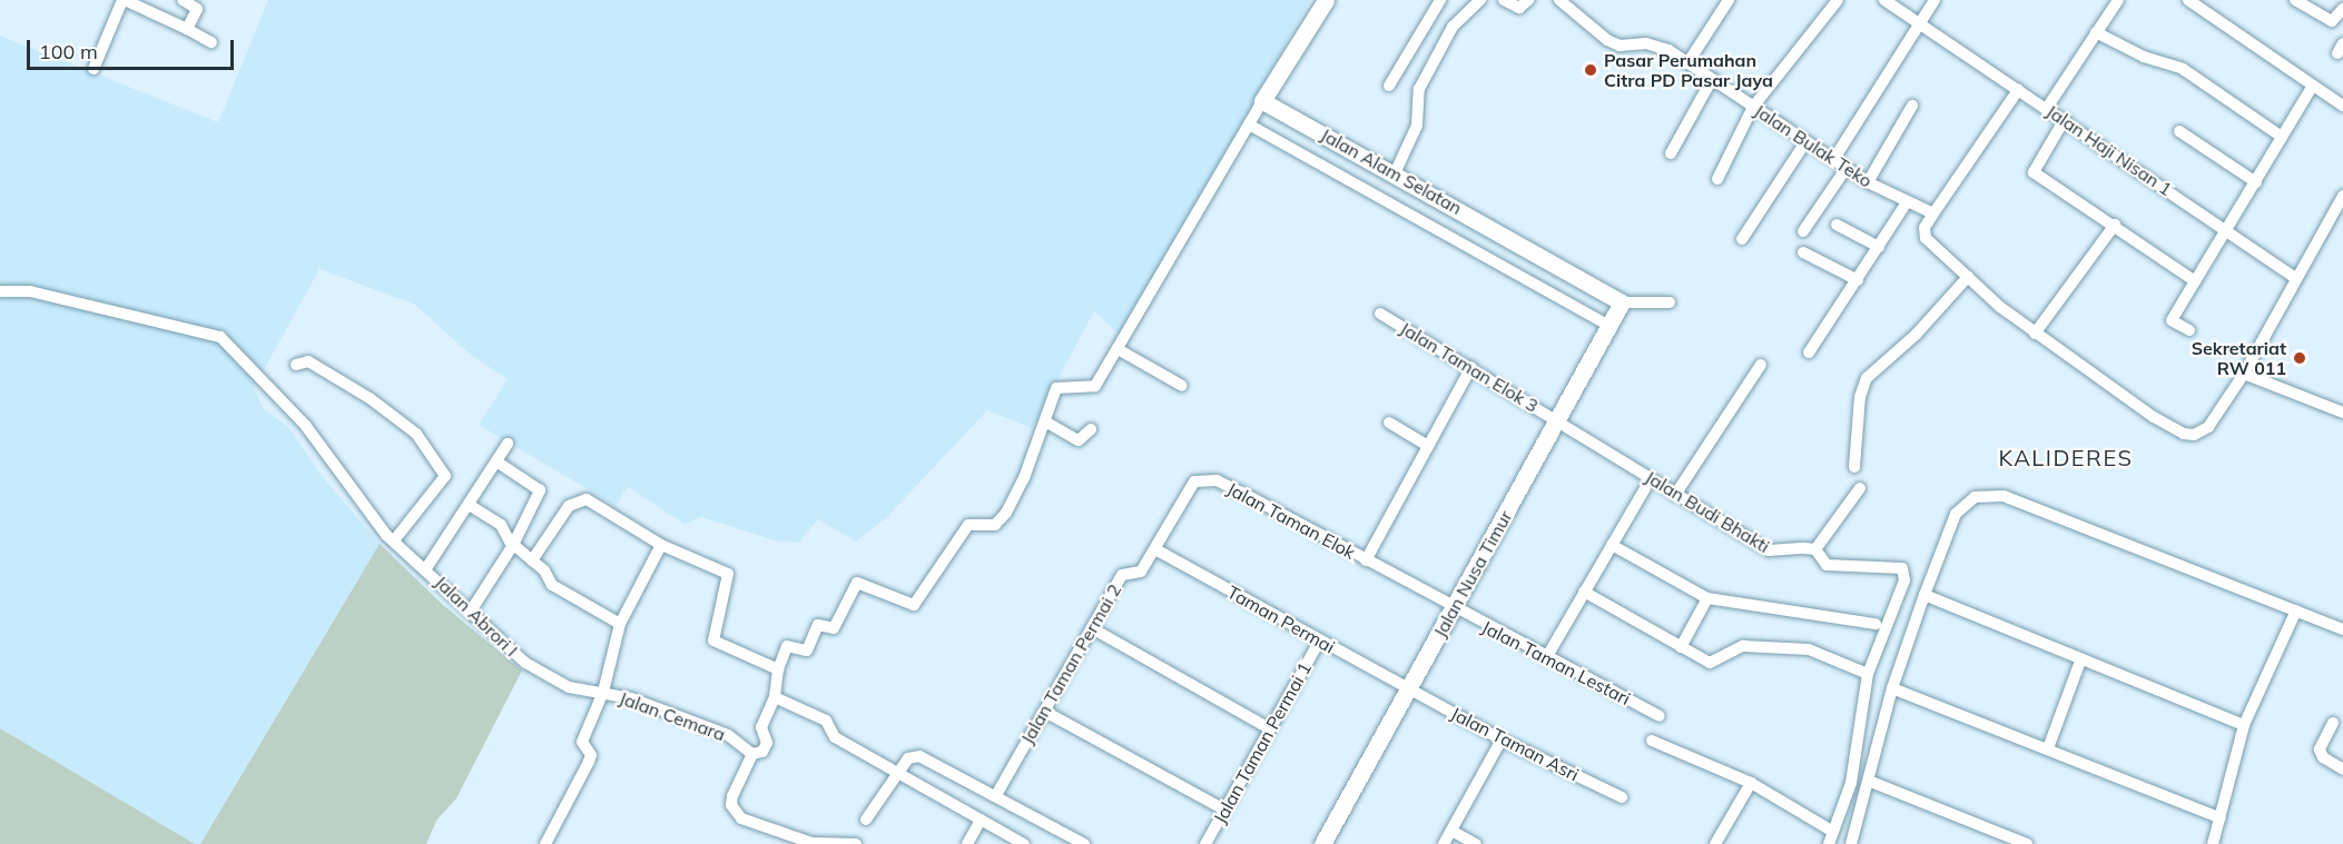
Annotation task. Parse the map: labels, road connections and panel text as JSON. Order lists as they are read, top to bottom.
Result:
{
  "streets": {
    "street": [
      "Jalan Bulak Teko",
      "Jalan Haji Nisan 1",
      "Jalan Alam Selatan",
      "Jalan Taman Elok 3",
      "Jalan Budi Bhakti",
      "Jalan Taman Elok",
      "Jalan Nusa Timur",
      "Jalan Abrori I",
      "Taman Permai",
      "Jalan Taman Lestari",
      "Jalan Taman Permai 2",
      "Jalan Cemara",
      "Jalan Taman Permai 1",
      "Jalan Taman Asri"
    ]
  },
  "crossings": [
    ["Jalan Alam Selatan", "Jalan Nusa Timur"],
    ["Jalan Taman Elok 3", "Jalan Budi Bhakti"],
    ["Jalan Taman Elok 3", "Jalan Nusa Timur"],
    ["Jalan Budi Bhakti", "Jalan Nusa Timur"],
    ["Jalan Taman Elok", "Jalan Nusa Timur"],
    ["Jalan Taman Elok", "Taman Permai"],
    ["Jalan Taman Elok", "Jalan Taman Lestari"],
    ["Jalan Taman Elok", "Jalan Taman Permai 2"],
    ["Jalan Nusa Timur", "Taman Permai"],
    ["Jalan Nusa Timur", "Jalan Taman Lestari"],
    ["Jalan Nusa Timur", "Jalan Taman Asri"],
    ["Jalan Abrori I", "Jalan Cemara"],
    ["Taman Permai", "Jalan Taman Permai 2"],
    ["Taman Permai", "Jalan Taman Permai 1"],
    ["Taman Permai", "Jalan Taman Asri"]
  ],
  "districts": ["KALIDERES"],
  "places": ["Pasar Perumahan Citra PD Pasar Jaya", "Sekretariat RW 011"],
  "scale_bar": "100 m"
}
